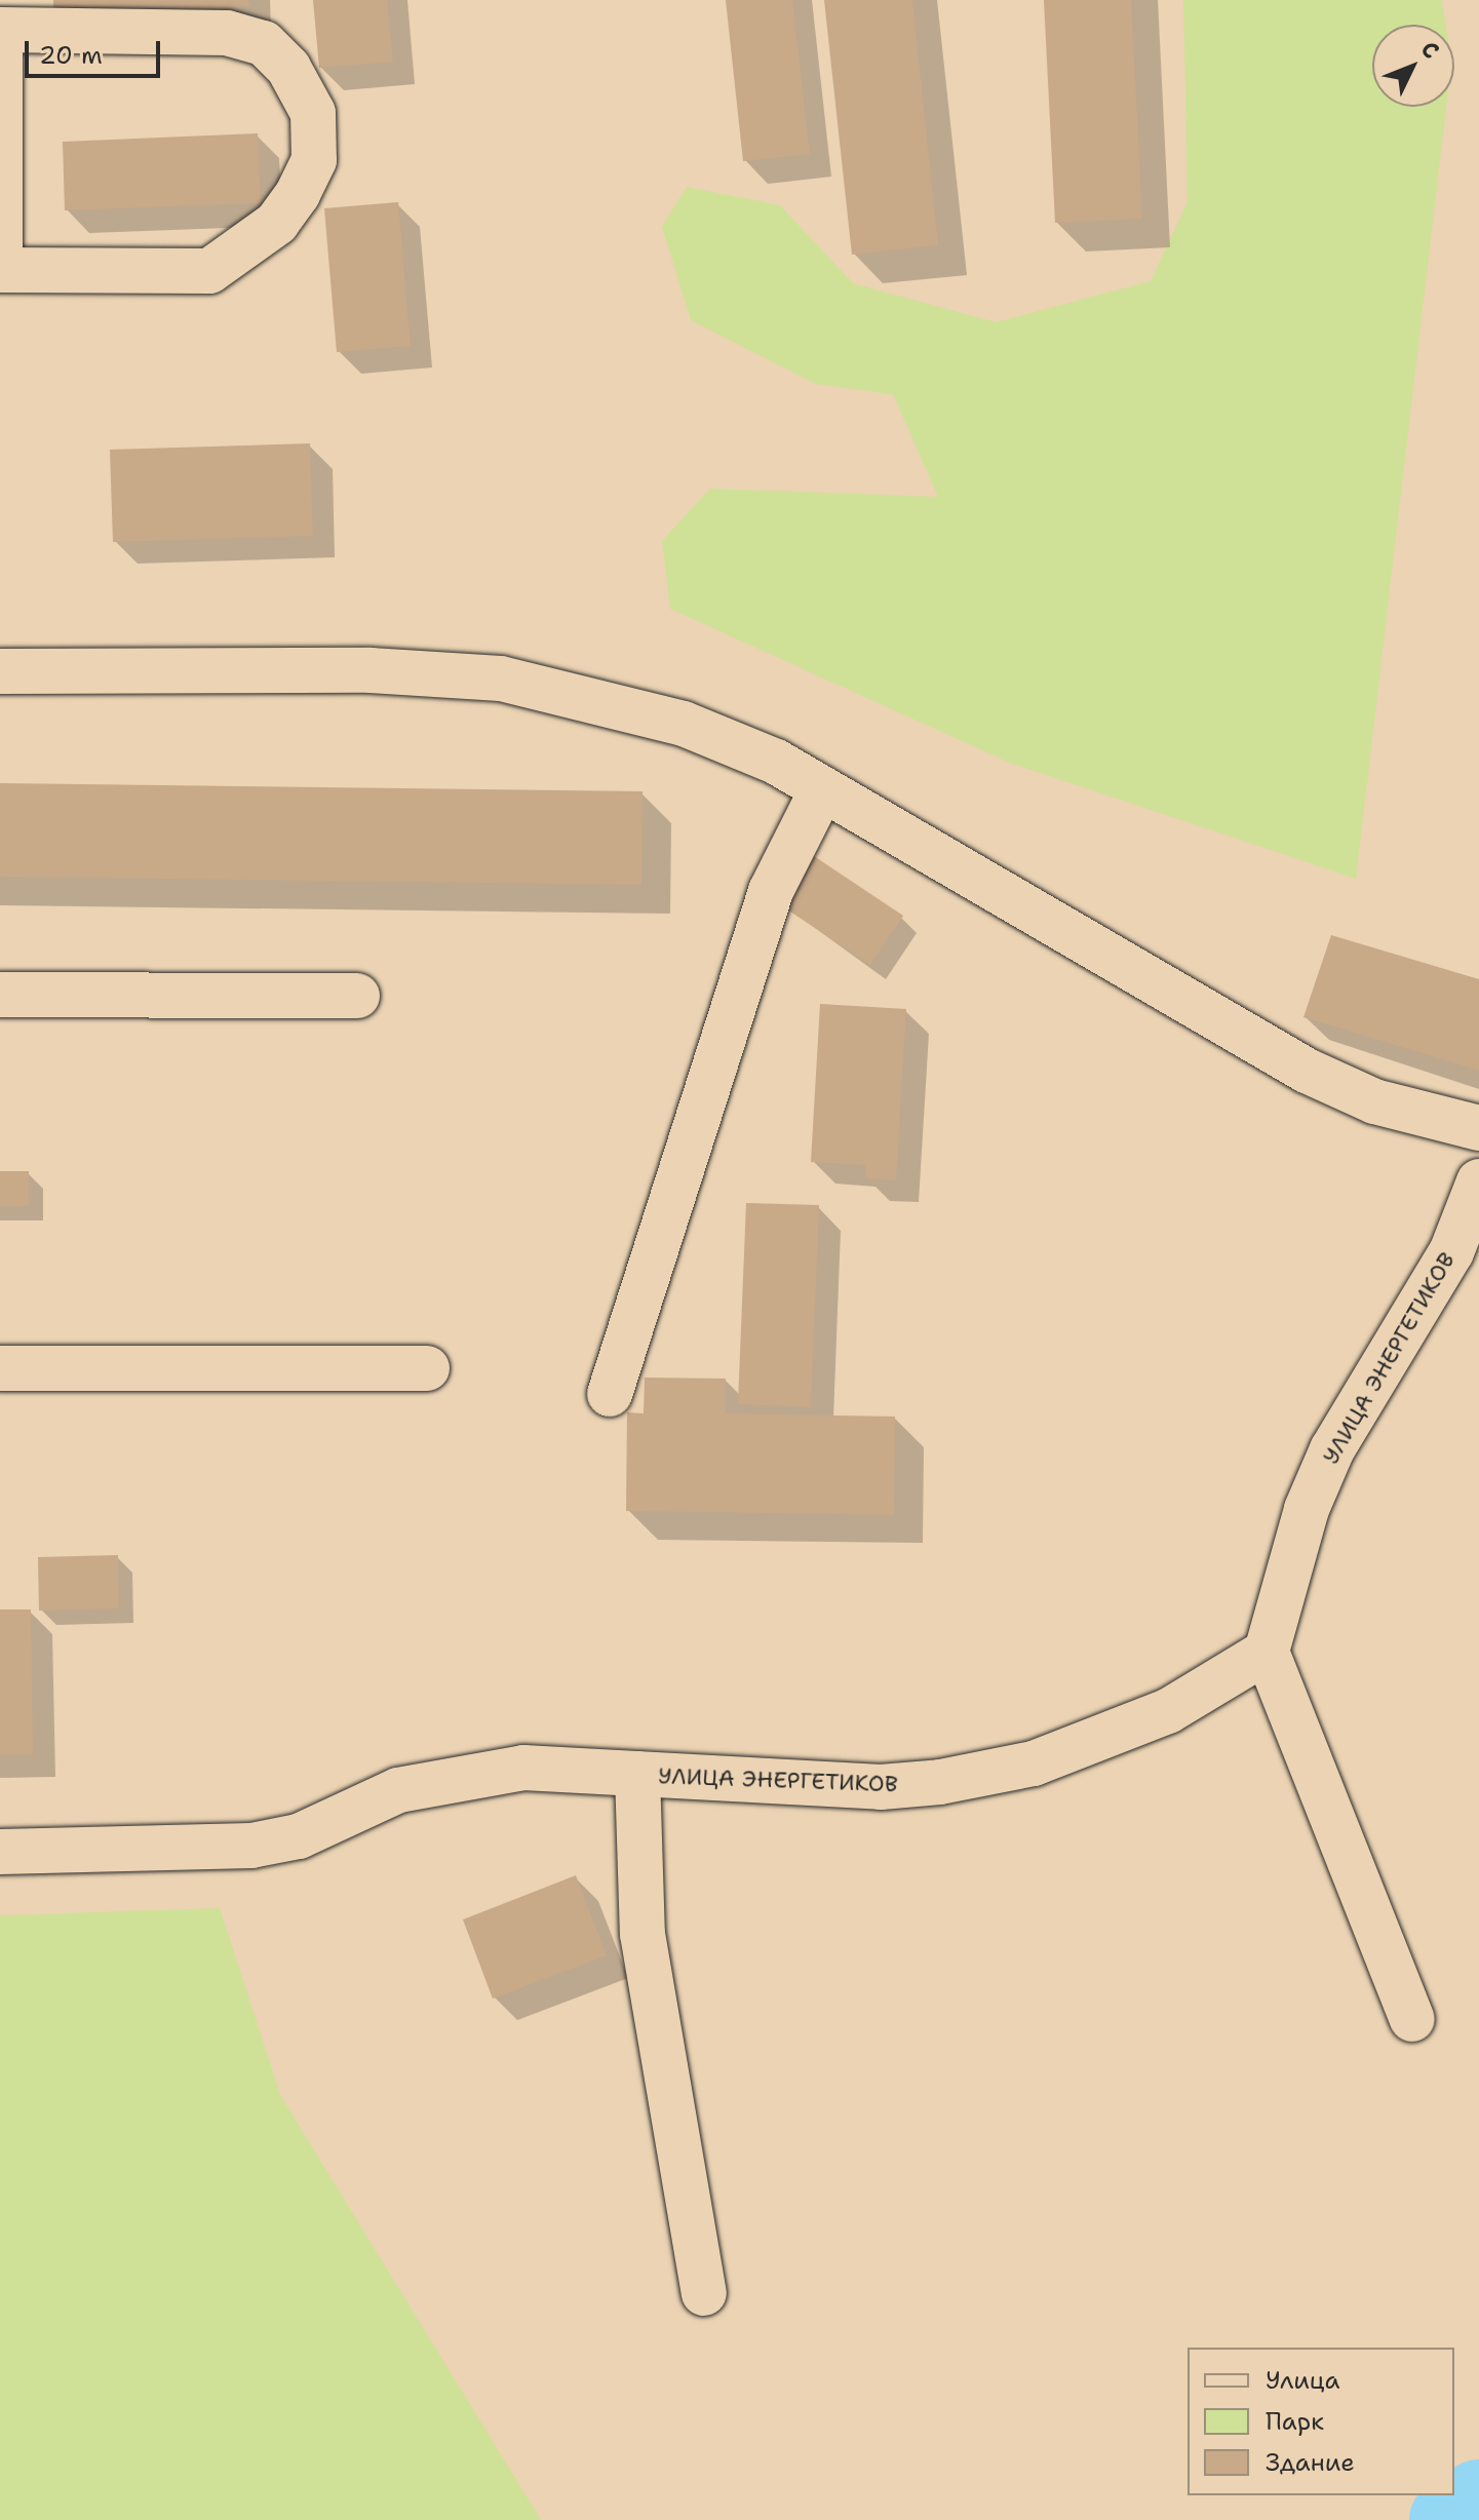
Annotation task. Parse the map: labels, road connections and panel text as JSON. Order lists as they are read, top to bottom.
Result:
{
  "streets": {
    "street": ["УЛИЦА ЭНЕРГЕТИКОВ"]
  },
  "legend": ["Улица", "Парк", "Здание"],
  "scale_bar": "20 m",
  "north": "top right"
}
